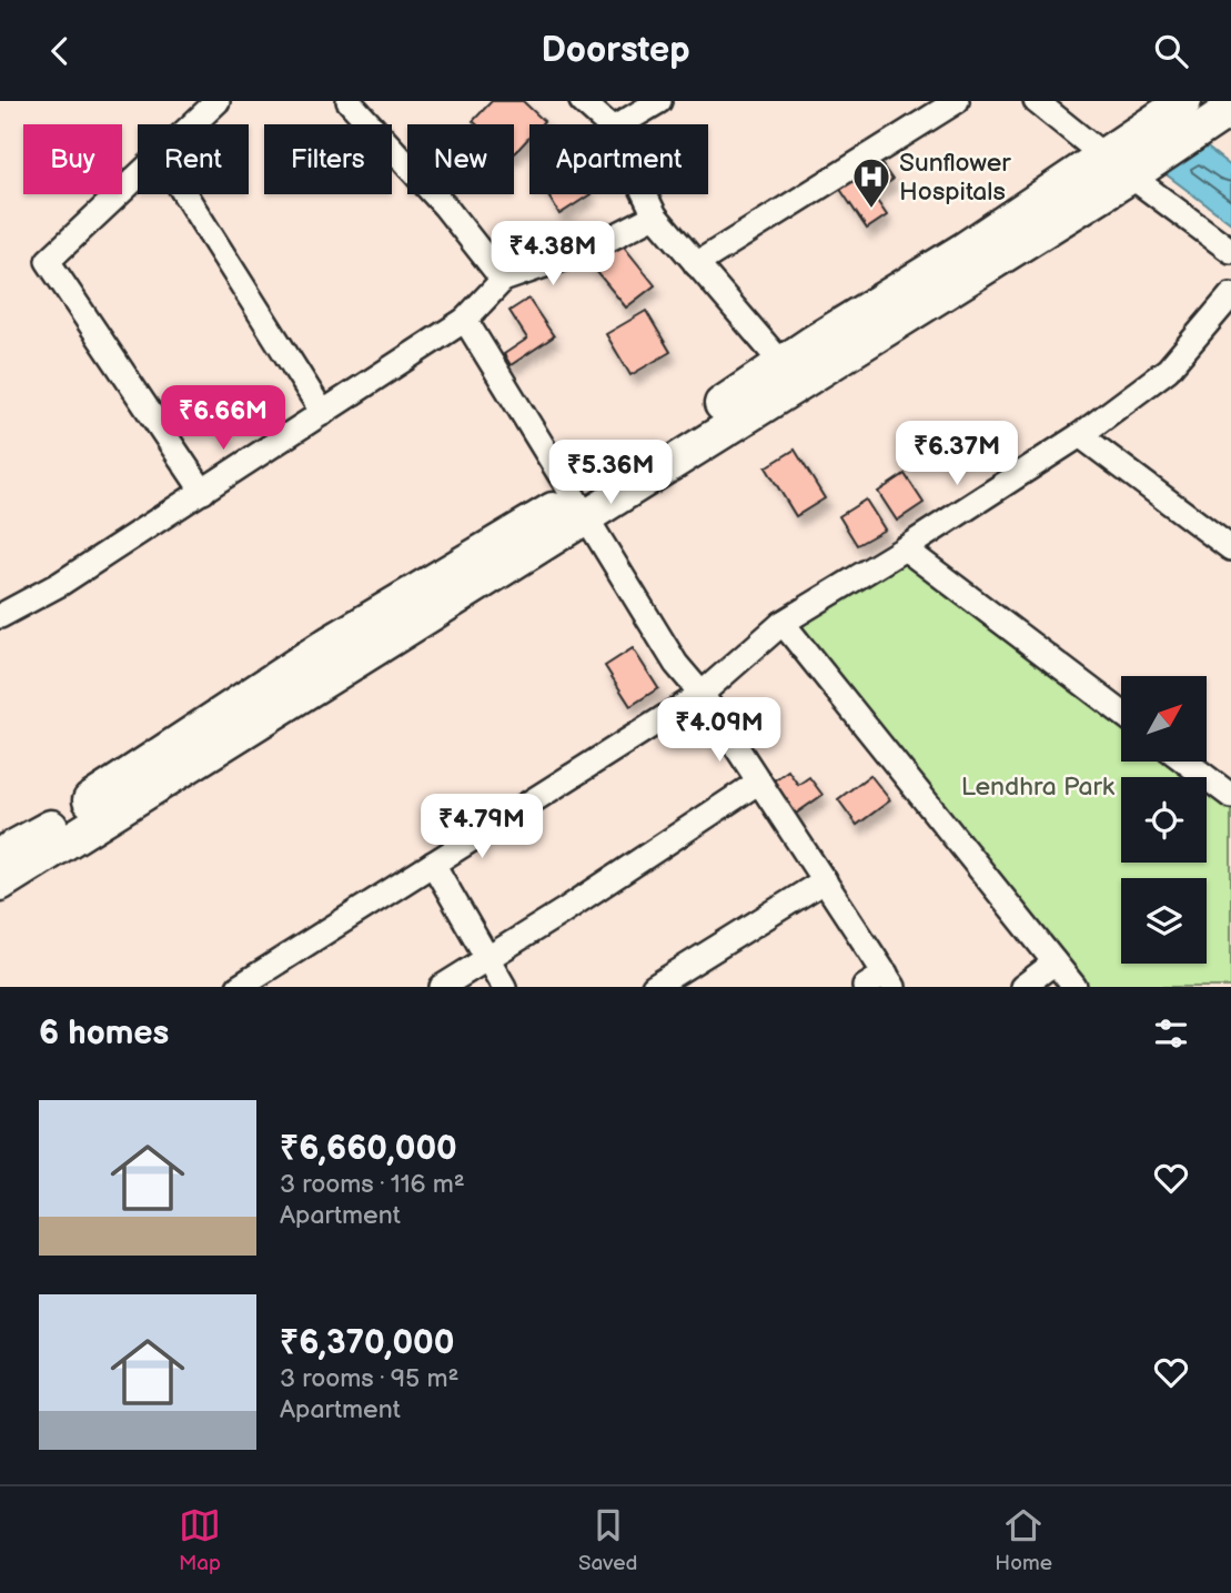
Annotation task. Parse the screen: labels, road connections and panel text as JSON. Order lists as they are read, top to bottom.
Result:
{
  "parks": ["Lendhra Park"],
  "places": {
    "hospital": ["Sunflower Hospitals"]
  },
  "north": "top right",
  "page": {
    "header": "Doorstep",
    "chip": [
      "Buy",
      "Rent",
      "Filters",
      "New",
      "Apartment"
    ],
    "price": [
      "₹4.38M",
      "₹6.66M",
      "₹6.37M",
      "₹5.36M",
      "₹4.09M",
      "₹4.79M"
    ],
    "heading": "6 homes",
    "list": [
      {
        "name": "₹6,660,000",
        "note": "3 rooms · 116 m² · Apartment"
      },
      {
        "name": "₹6,370,000",
        "note": "3 rooms · 95 m² · Apartment"
      }
    ],
    "tabs": ["Map", "Saved", "Home"]
  }
}
